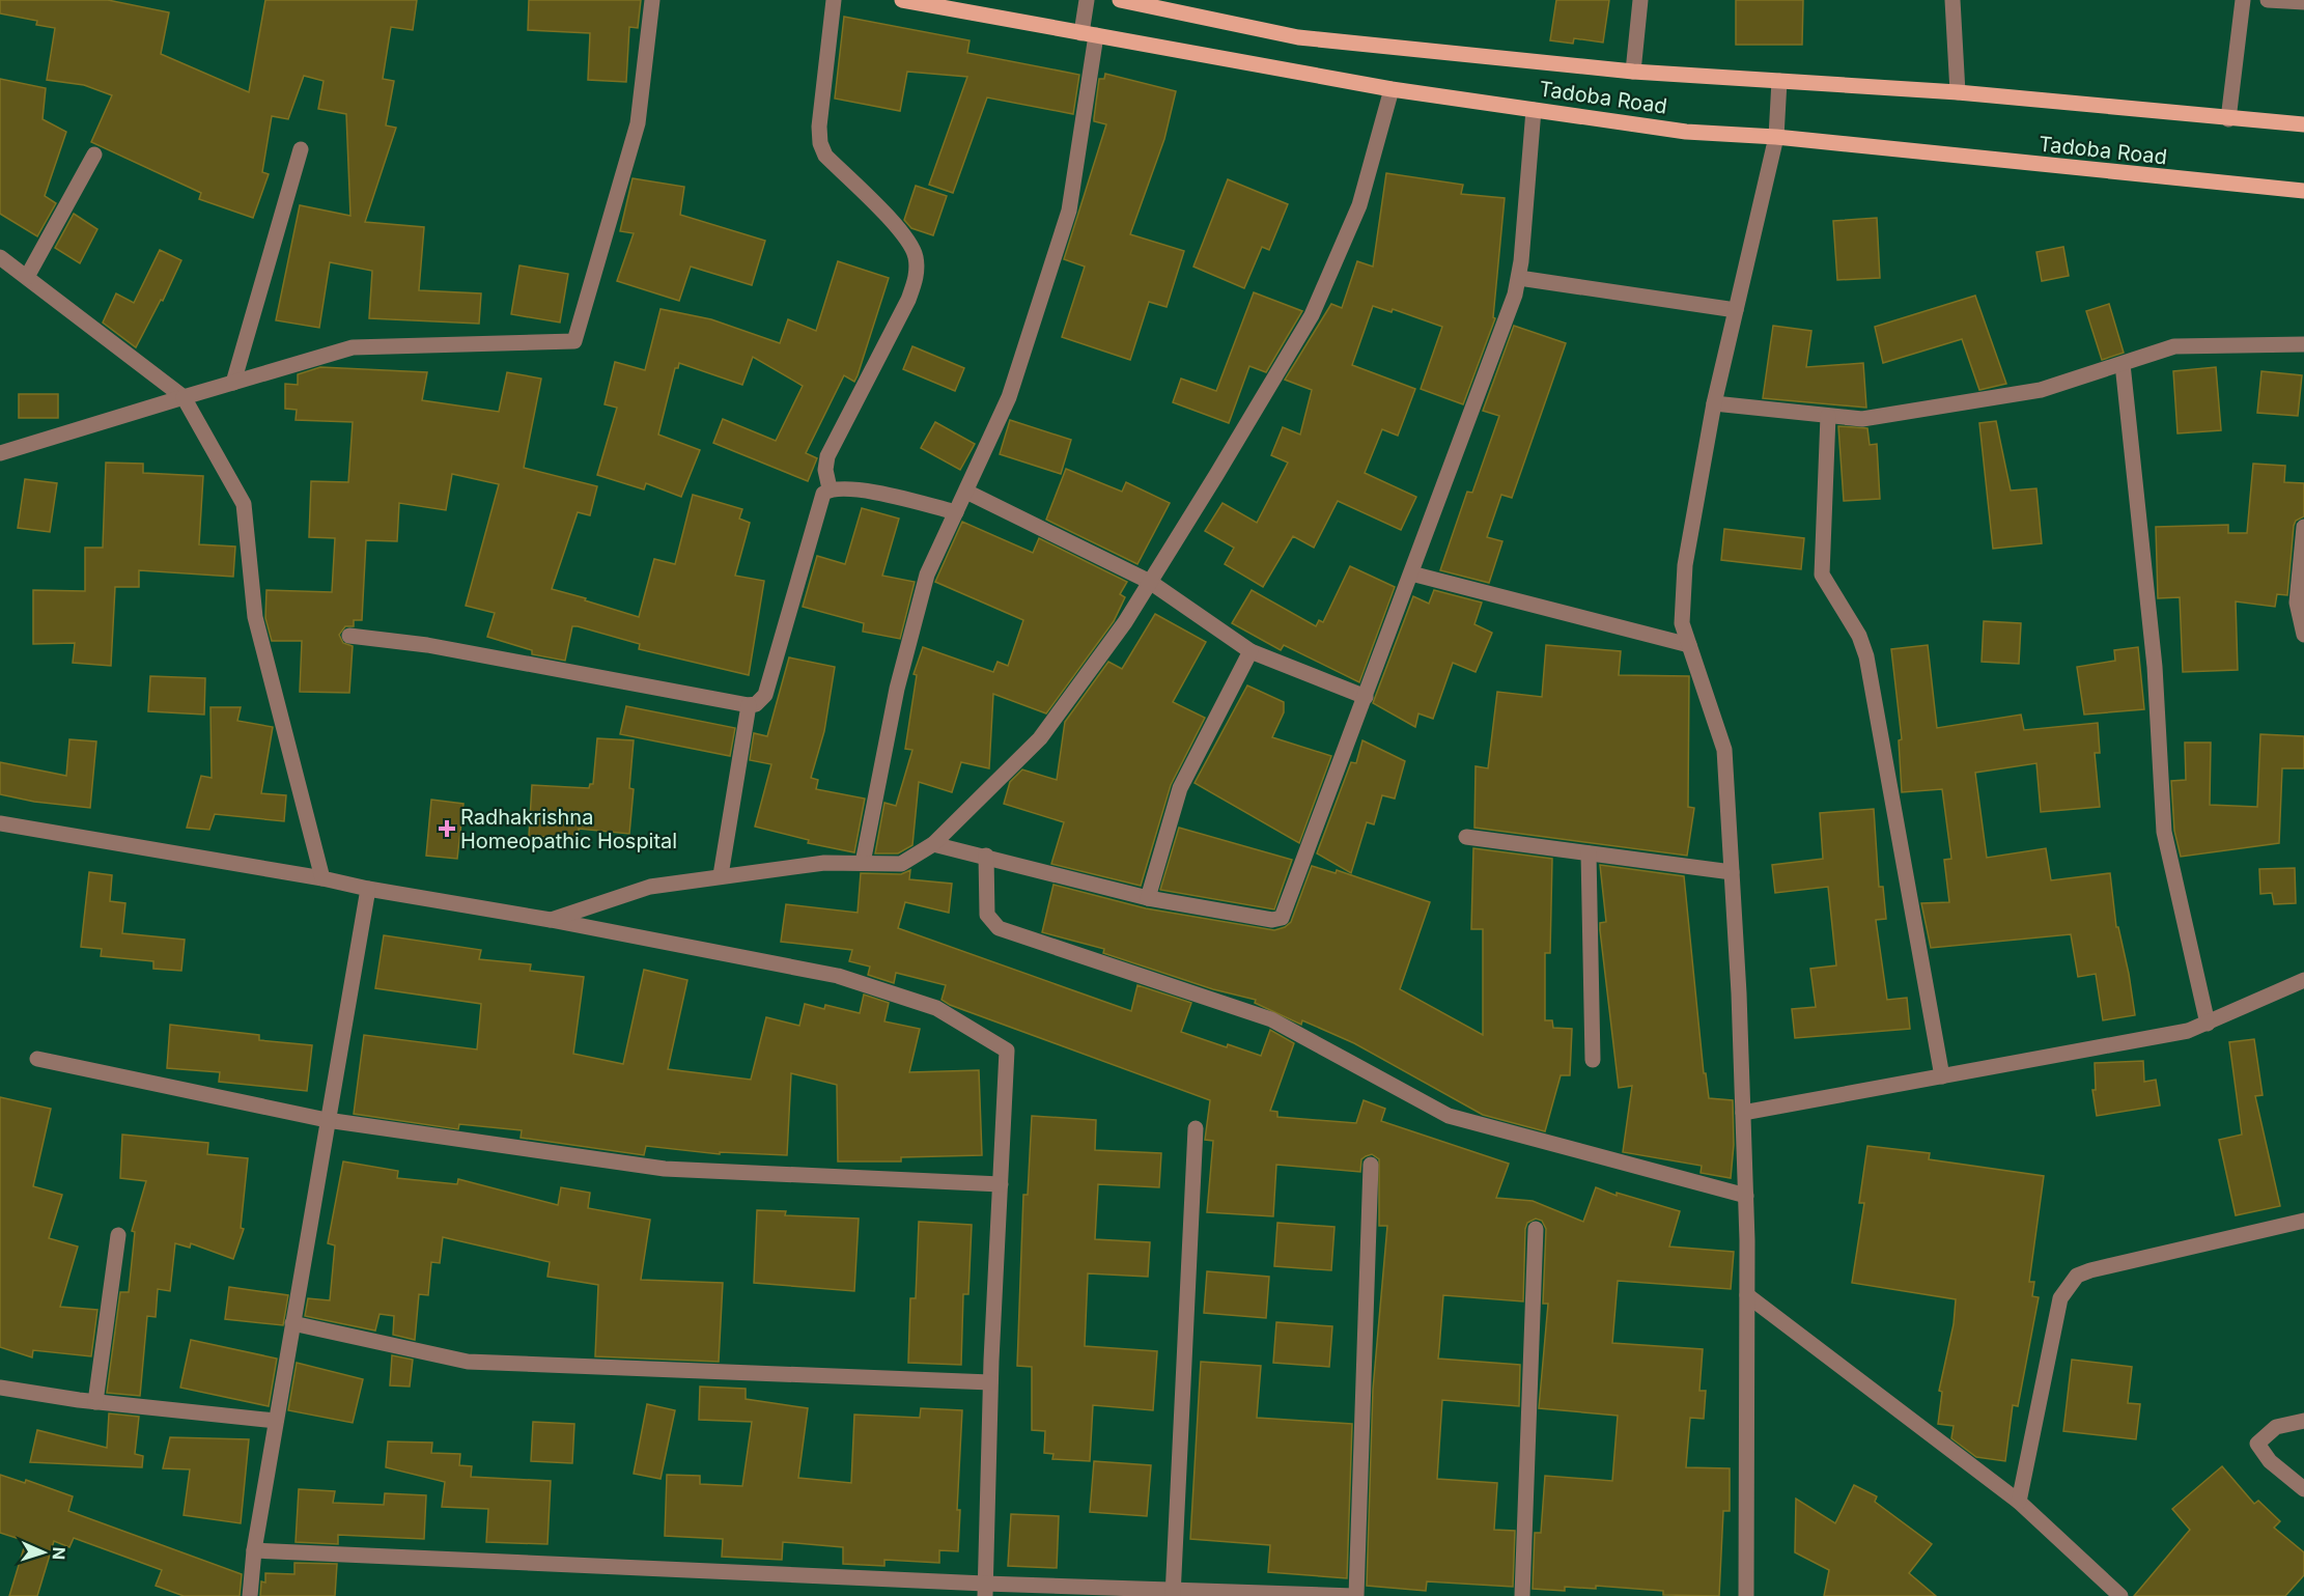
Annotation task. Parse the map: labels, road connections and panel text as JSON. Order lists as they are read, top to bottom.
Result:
{
  "streets": {
    "main road": ["Tadoba Road"]
  },
  "places": {
    "health": ["Radhakrishna Homeopathic Hospital"]
  },
  "north": "right"
}
